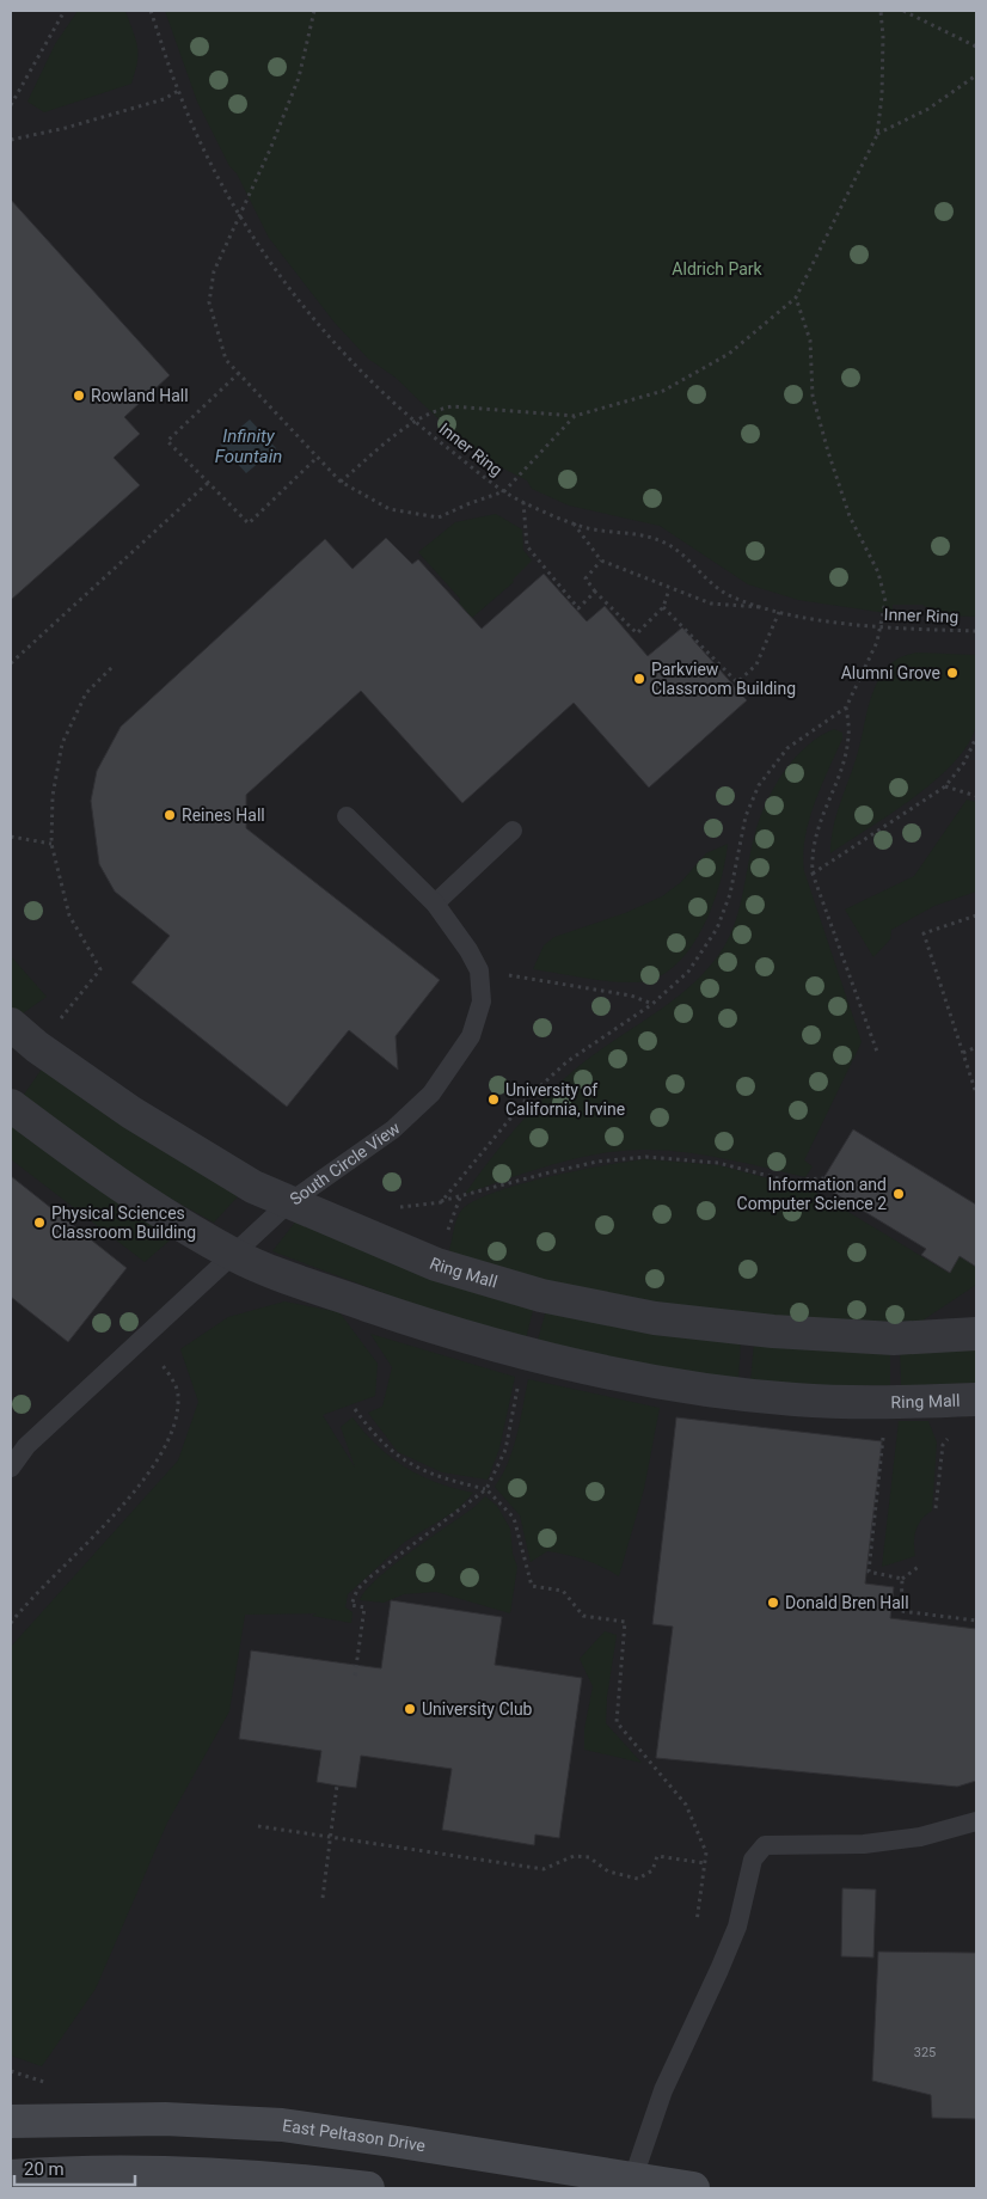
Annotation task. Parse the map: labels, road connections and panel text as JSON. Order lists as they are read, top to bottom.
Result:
{
  "streets": {
    "main road": ["East Peltason Drive"],
    "street": ["Ring Mall"],
    "lane": ["South Circle View"],
    "path": ["Inner Ring"]
  },
  "crossings": [
    ["South Circle View", "Ring Mall"]
  ],
  "water": ["Infinity Fountain"],
  "parks": ["Aldrich Park"],
  "places": [
    "Rowland Hall",
    "Alumni Grove",
    "Parkview Classroom Building",
    "Reines Hall",
    "University of California, Irvine",
    "Information and Computer Science 2",
    "Physical Sciences Classroom Building",
    "Donald Bren Hall",
    "University Club"
  ],
  "house_numbers": ["325"],
  "scale_bar": "20 m"
}
